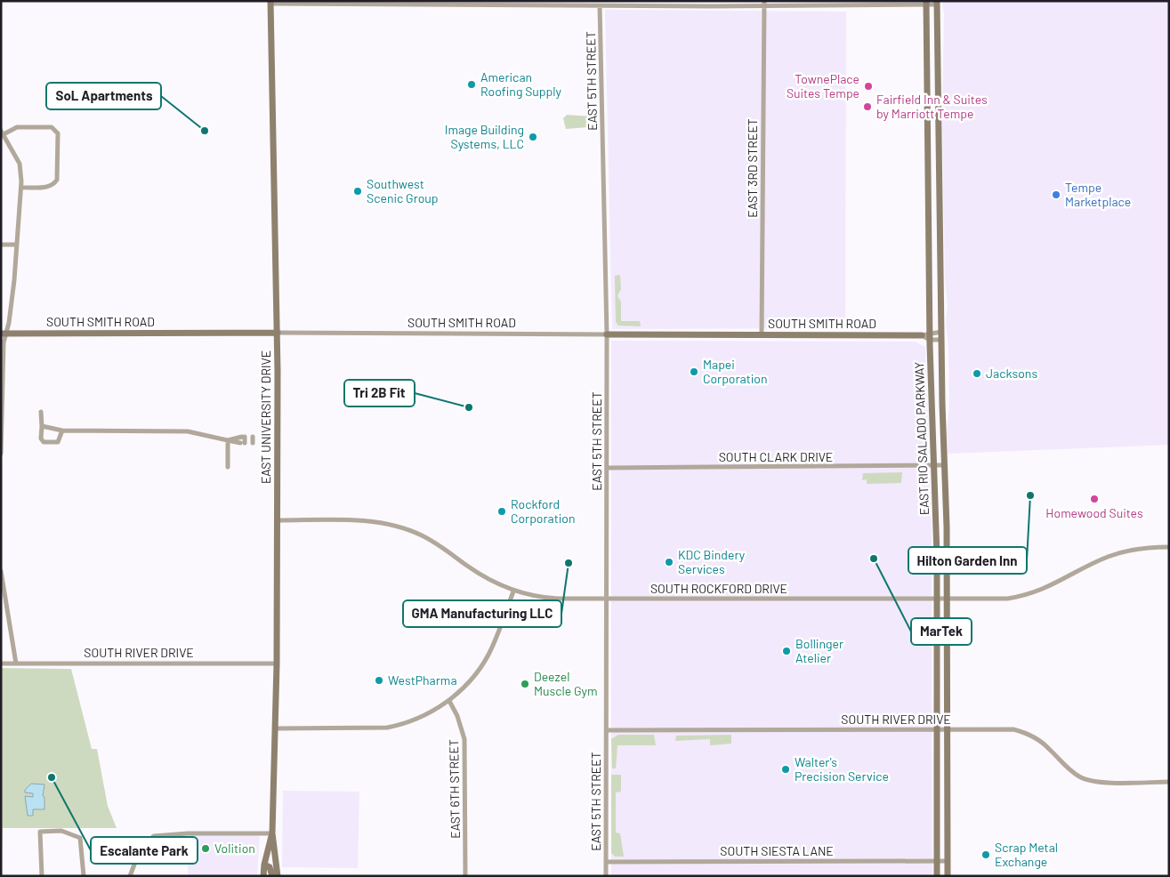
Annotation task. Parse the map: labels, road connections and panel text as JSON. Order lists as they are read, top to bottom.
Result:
{
  "streets": {
    "main road": ["SOUTH SMITH ROAD", "EAST UNIVERSITY DRIVE", "EAST RIO SALADO PARKWAY"],
    "street": [
      "EAST 5TH STREET",
      "EAST 3RD STREET",
      "SOUTH CLARK DRIVE",
      "SOUTH ROCKFORD DRIVE",
      "SOUTH RIVER DRIVE",
      "EAST 6TH STREET",
      "SOUTH SIESTA LANE"
    ]
  },
  "crossings": [
    ["EAST 5TH STREET", "SOUTH SMITH ROAD"],
    ["EAST 5TH STREET", "SOUTH CLARK DRIVE"],
    ["EAST 5TH STREET", "SOUTH ROCKFORD DRIVE"],
    ["EAST 5TH STREET", "SOUTH RIVER DRIVE"],
    ["EAST 5TH STREET", "SOUTH SIESTA LANE"],
    ["EAST 3RD STREET", "SOUTH SMITH ROAD"],
    ["SOUTH SMITH ROAD", "EAST UNIVERSITY DRIVE"],
    ["SOUTH SMITH ROAD", "EAST RIO SALADO PARKWAY"],
    ["EAST UNIVERSITY DRIVE", "SOUTH ROCKFORD DRIVE"],
    ["EAST UNIVERSITY DRIVE", "SOUTH RIVER DRIVE"],
    ["EAST RIO SALADO PARKWAY", "SOUTH CLARK DRIVE"],
    ["EAST RIO SALADO PARKWAY", "SOUTH ROCKFORD DRIVE"],
    ["EAST RIO SALADO PARKWAY", "SOUTH RIVER DRIVE"],
    ["EAST RIO SALADO PARKWAY", "SOUTH SIESTA LANE"]
  ],
  "places": [
    "American Roofing Supply",
    "TownePlace Suites Tempe",
    "Fairfield Inn & Suites by Marriott Tempe",
    "SoL Apartments",
    "Image Building Systems, LLC",
    "Southwest Scenic Group",
    "Tempe Marketplace",
    "Mapei Corporation",
    "Jacksons",
    "Tri 2B Fit",
    "Hilton Garden Inn",
    "Homewood Suites",
    "Rockford Corporation",
    "MarTek",
    "KDC Bindery Services",
    "GMA Manufacturing LLC",
    "Bollinger Atelier",
    "WestPharma",
    "Deezel Muscle Gym",
    "Walter's Precision Service",
    "Escalante Park",
    "Volition",
    "Scrap Metal Exchange"
  ]
}
